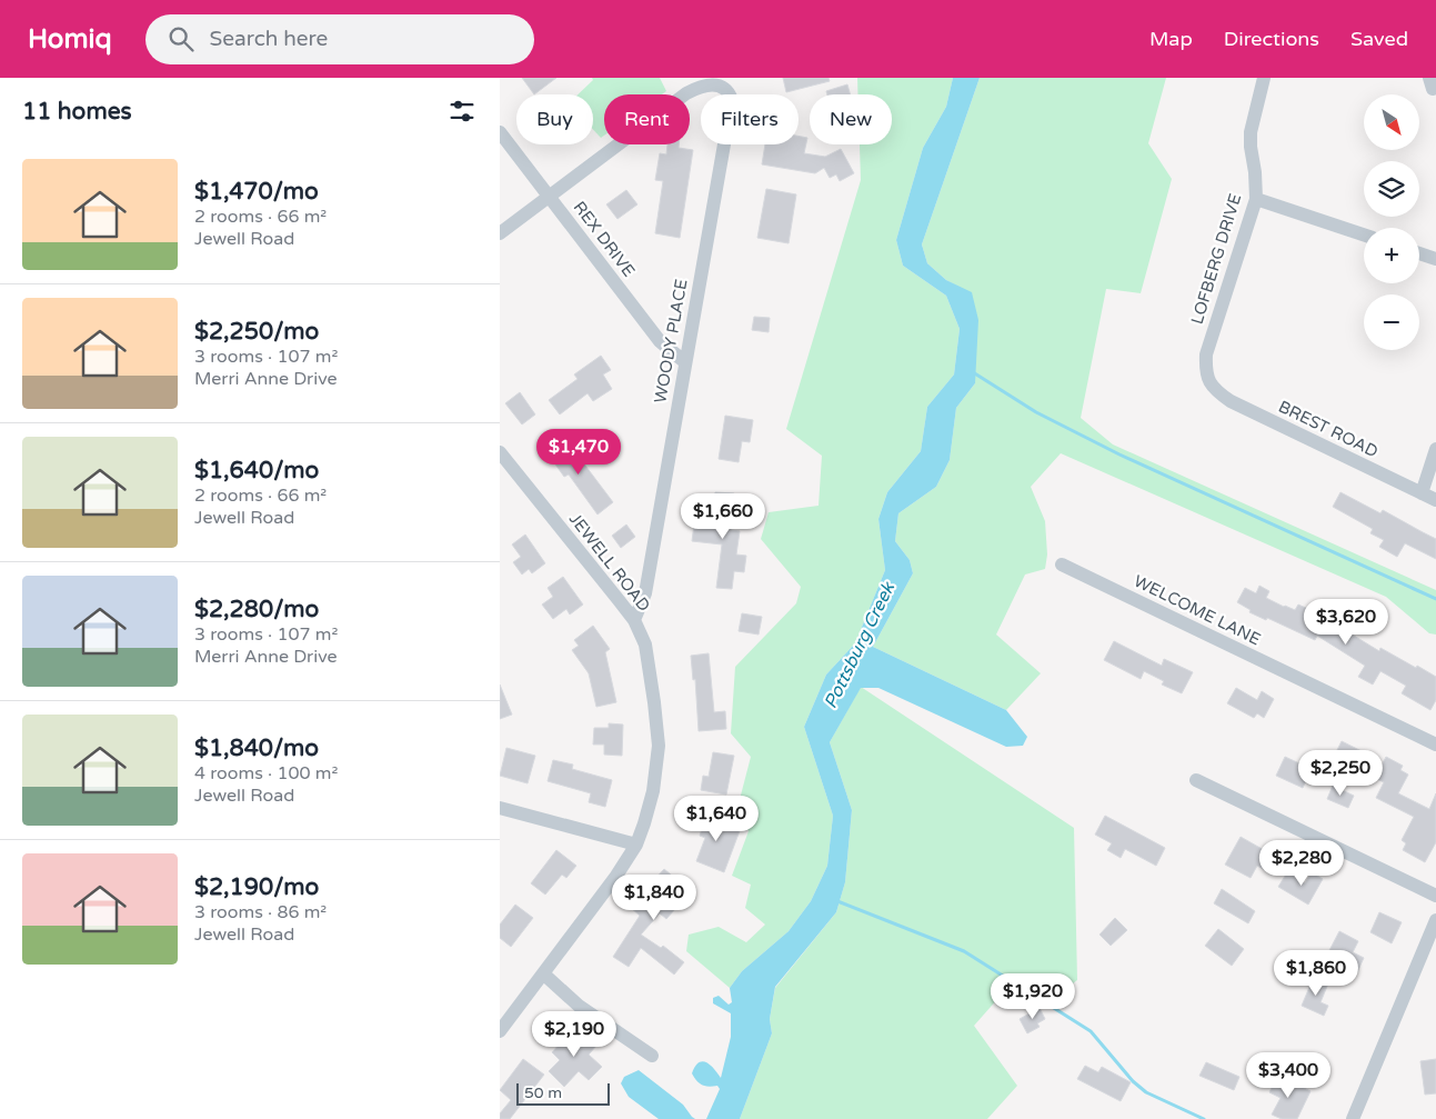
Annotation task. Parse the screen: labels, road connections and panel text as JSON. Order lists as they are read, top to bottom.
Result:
{
  "streets": {
    "street": [
      "REX DRIVE",
      "LOFBERG DRIVE",
      "WOODY PLACE",
      "BREST ROAD",
      "JEWELL ROAD",
      "WELCOME LANE"
    ]
  },
  "crossings": [
    ["REX DRIVE", "WOODY PLACE"],
    ["LOFBERG DRIVE", "BREST ROAD"],
    ["WOODY PLACE", "JEWELL ROAD"]
  ],
  "water": ["Pottsburg Creek"],
  "scale_bar": "50 m",
  "north": "bottom right",
  "page": {
    "header": "Homiq",
    "search": "Search here",
    "nav": ["Map", "Directions", "Saved"],
    "heading": "11 homes",
    "map_buttons": ["+", "−"],
    "chip": [
      "Buy",
      "Rent",
      "Filters",
      "New"
    ],
    "list": [
      {
        "name": "$1,470/mo",
        "note": "2 rooms · 66 m² · Jewell Road"
      },
      {
        "name": "$2,250/mo",
        "note": "3 rooms · 107 m² · Merri Anne Drive"
      },
      {
        "name": "$1,640/mo",
        "note": "2 rooms · 66 m² · Jewell Road"
      },
      {
        "name": "$2,280/mo",
        "note": "3 rooms · 107 m² · Merri Anne Drive"
      },
      {
        "name": "$1,840/mo",
        "note": "4 rooms · 100 m² · Jewell Road"
      },
      {
        "name": "$2,190/mo",
        "note": "3 rooms · 86 m² · Jewell Road"
      }
    ],
    "price": [
      "$1,470",
      "$1,660",
      "$3,620",
      "$2,250",
      "$1,640",
      "$2,280",
      "$1,840",
      "$1,860",
      "$1,920",
      "$2,190",
      "$3,400"
    ],
    "scale": "50 m"
  }
}
